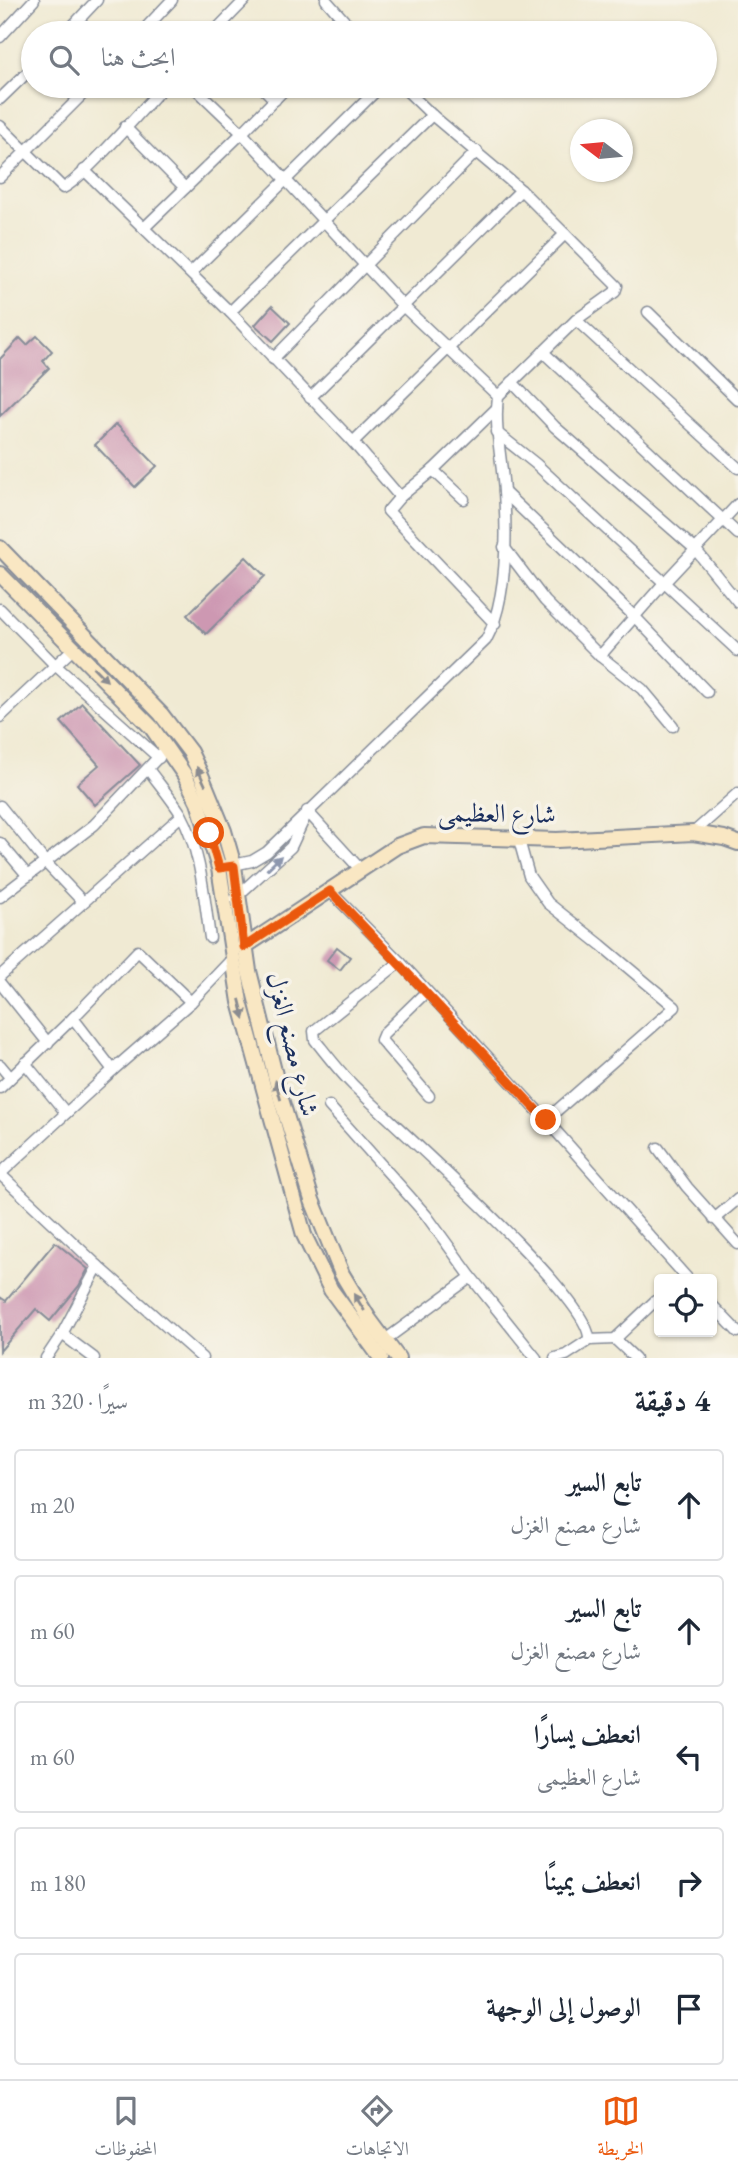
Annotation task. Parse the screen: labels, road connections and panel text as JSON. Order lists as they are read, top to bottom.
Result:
{
  "streets": {
    "street": ["شارع العظيمى", "شارع مصنع الغزل"]
  },
  "crossings": [
    ["شارع العظيمى", "شارع مصنع الغزل"]
  ],
  "north": "left",
  "page": {
    "search": "ابحث هنا",
    "heading": ["4 دقيقة", "سيرًا · 320 m"],
    "list": [
      ["تابع السير", "شارع مصنع الغزل", "20 m"],
      ["تابع السير", "شارع مصنع الغزل", "60 m"],
      ["انعطف يسارًا", "شارع العظيمى", "60 m"],
      ["انعطف يمينًا", "180 m"],
      "الوصول إلى الوجهة"
    ],
    "nav": ["الخريطة", "الاتجاهات", "المحفوظات"]
  }
}
